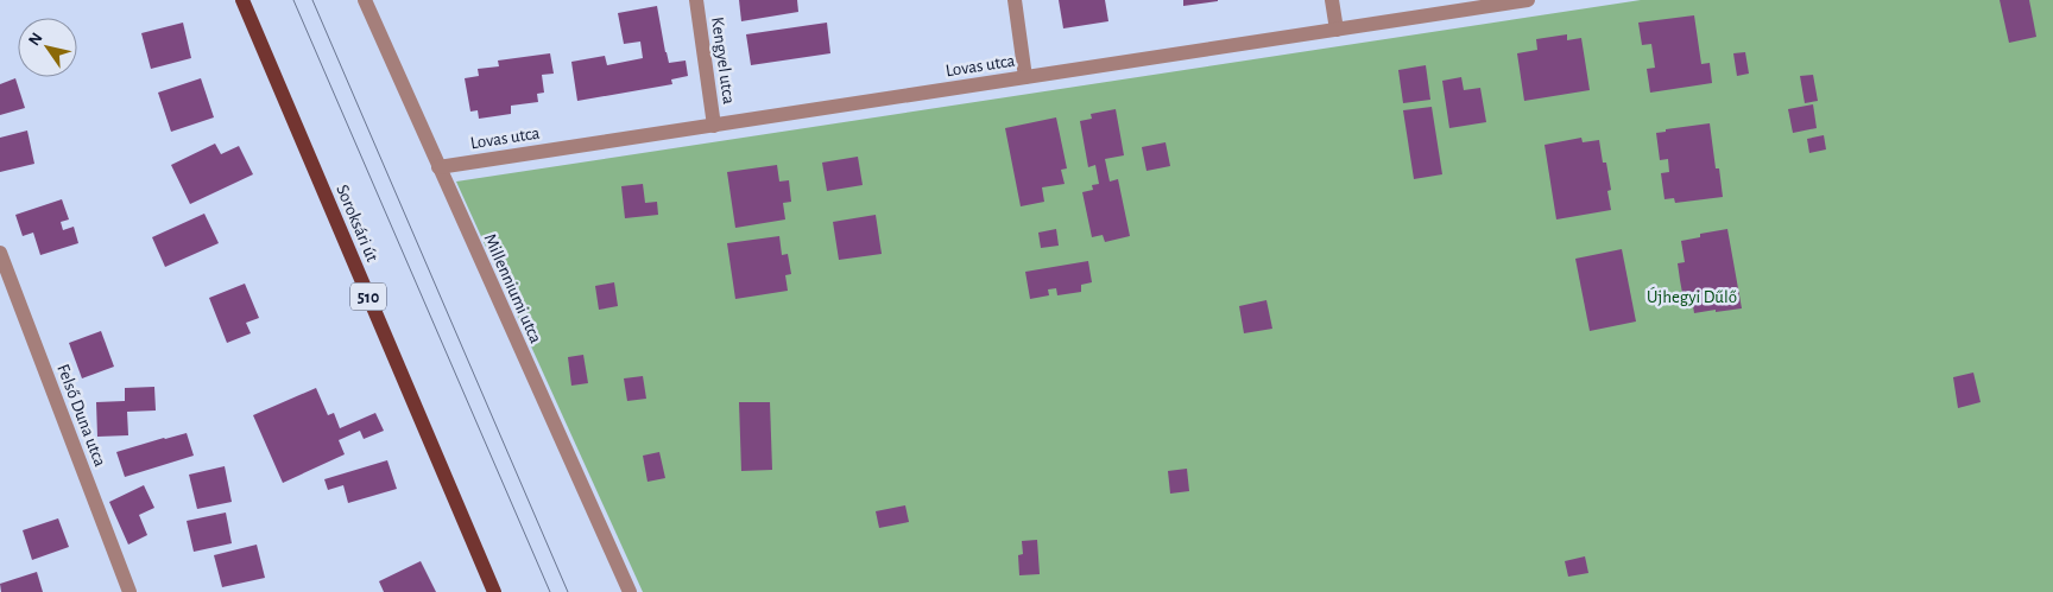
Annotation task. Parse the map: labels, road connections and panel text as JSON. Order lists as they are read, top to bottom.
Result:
{
  "streets": {
    "main road": ["Soroksári út", "510"],
    "street": [
      "Kengyel utca",
      "Lovas utca",
      "Millenniumi utca",
      "Felső Duna utca"
    ]
  },
  "crossings": [
    ["Kengyel utca", "Lovas utca"],
    ["Lovas utca", "Millenniumi utca"]
  ],
  "parks": ["Újhegyi Dűlő"],
  "north": "top left"
}
